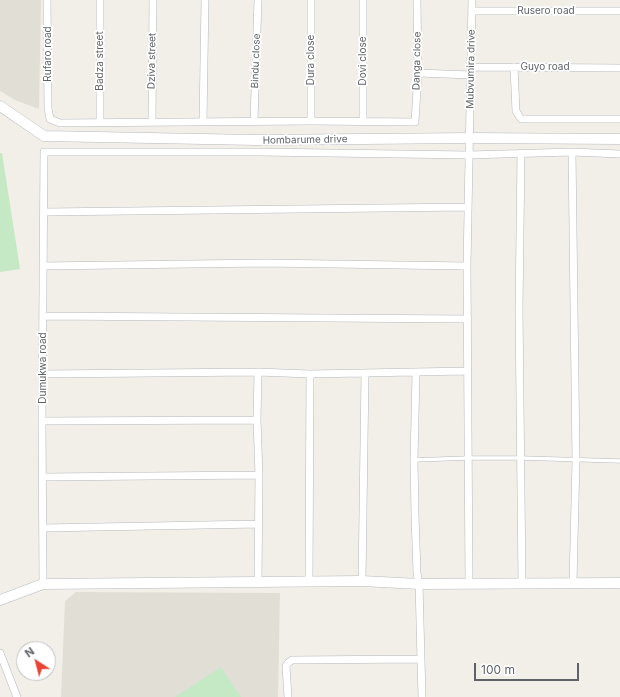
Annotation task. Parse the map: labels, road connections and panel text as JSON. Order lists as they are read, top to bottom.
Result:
{
  "streets": {
    "street": [
      "Rusero road",
      "Rufaro road",
      "Dura close",
      "Badza street",
      "Dziva street",
      "Bindu close",
      "Dovi close",
      "Danga close",
      "Guyo road",
      "Mubvumira drive",
      "Hombarume drive",
      "Dumukwa road"
    ]
  },
  "crossings": [
    ["Rusero road", "Mubvumira drive"],
    ["Rufaro road", "Badza street"],
    ["Dovi close", "Danga close"],
    ["Guyo road", "Mubvumira drive"],
    ["Mubvumira drive", "Hombarume drive"],
    ["Mubvumira drive", "Dumukwa road"]
  ],
  "scale_bar": "100 m",
  "north": "top left"
}
